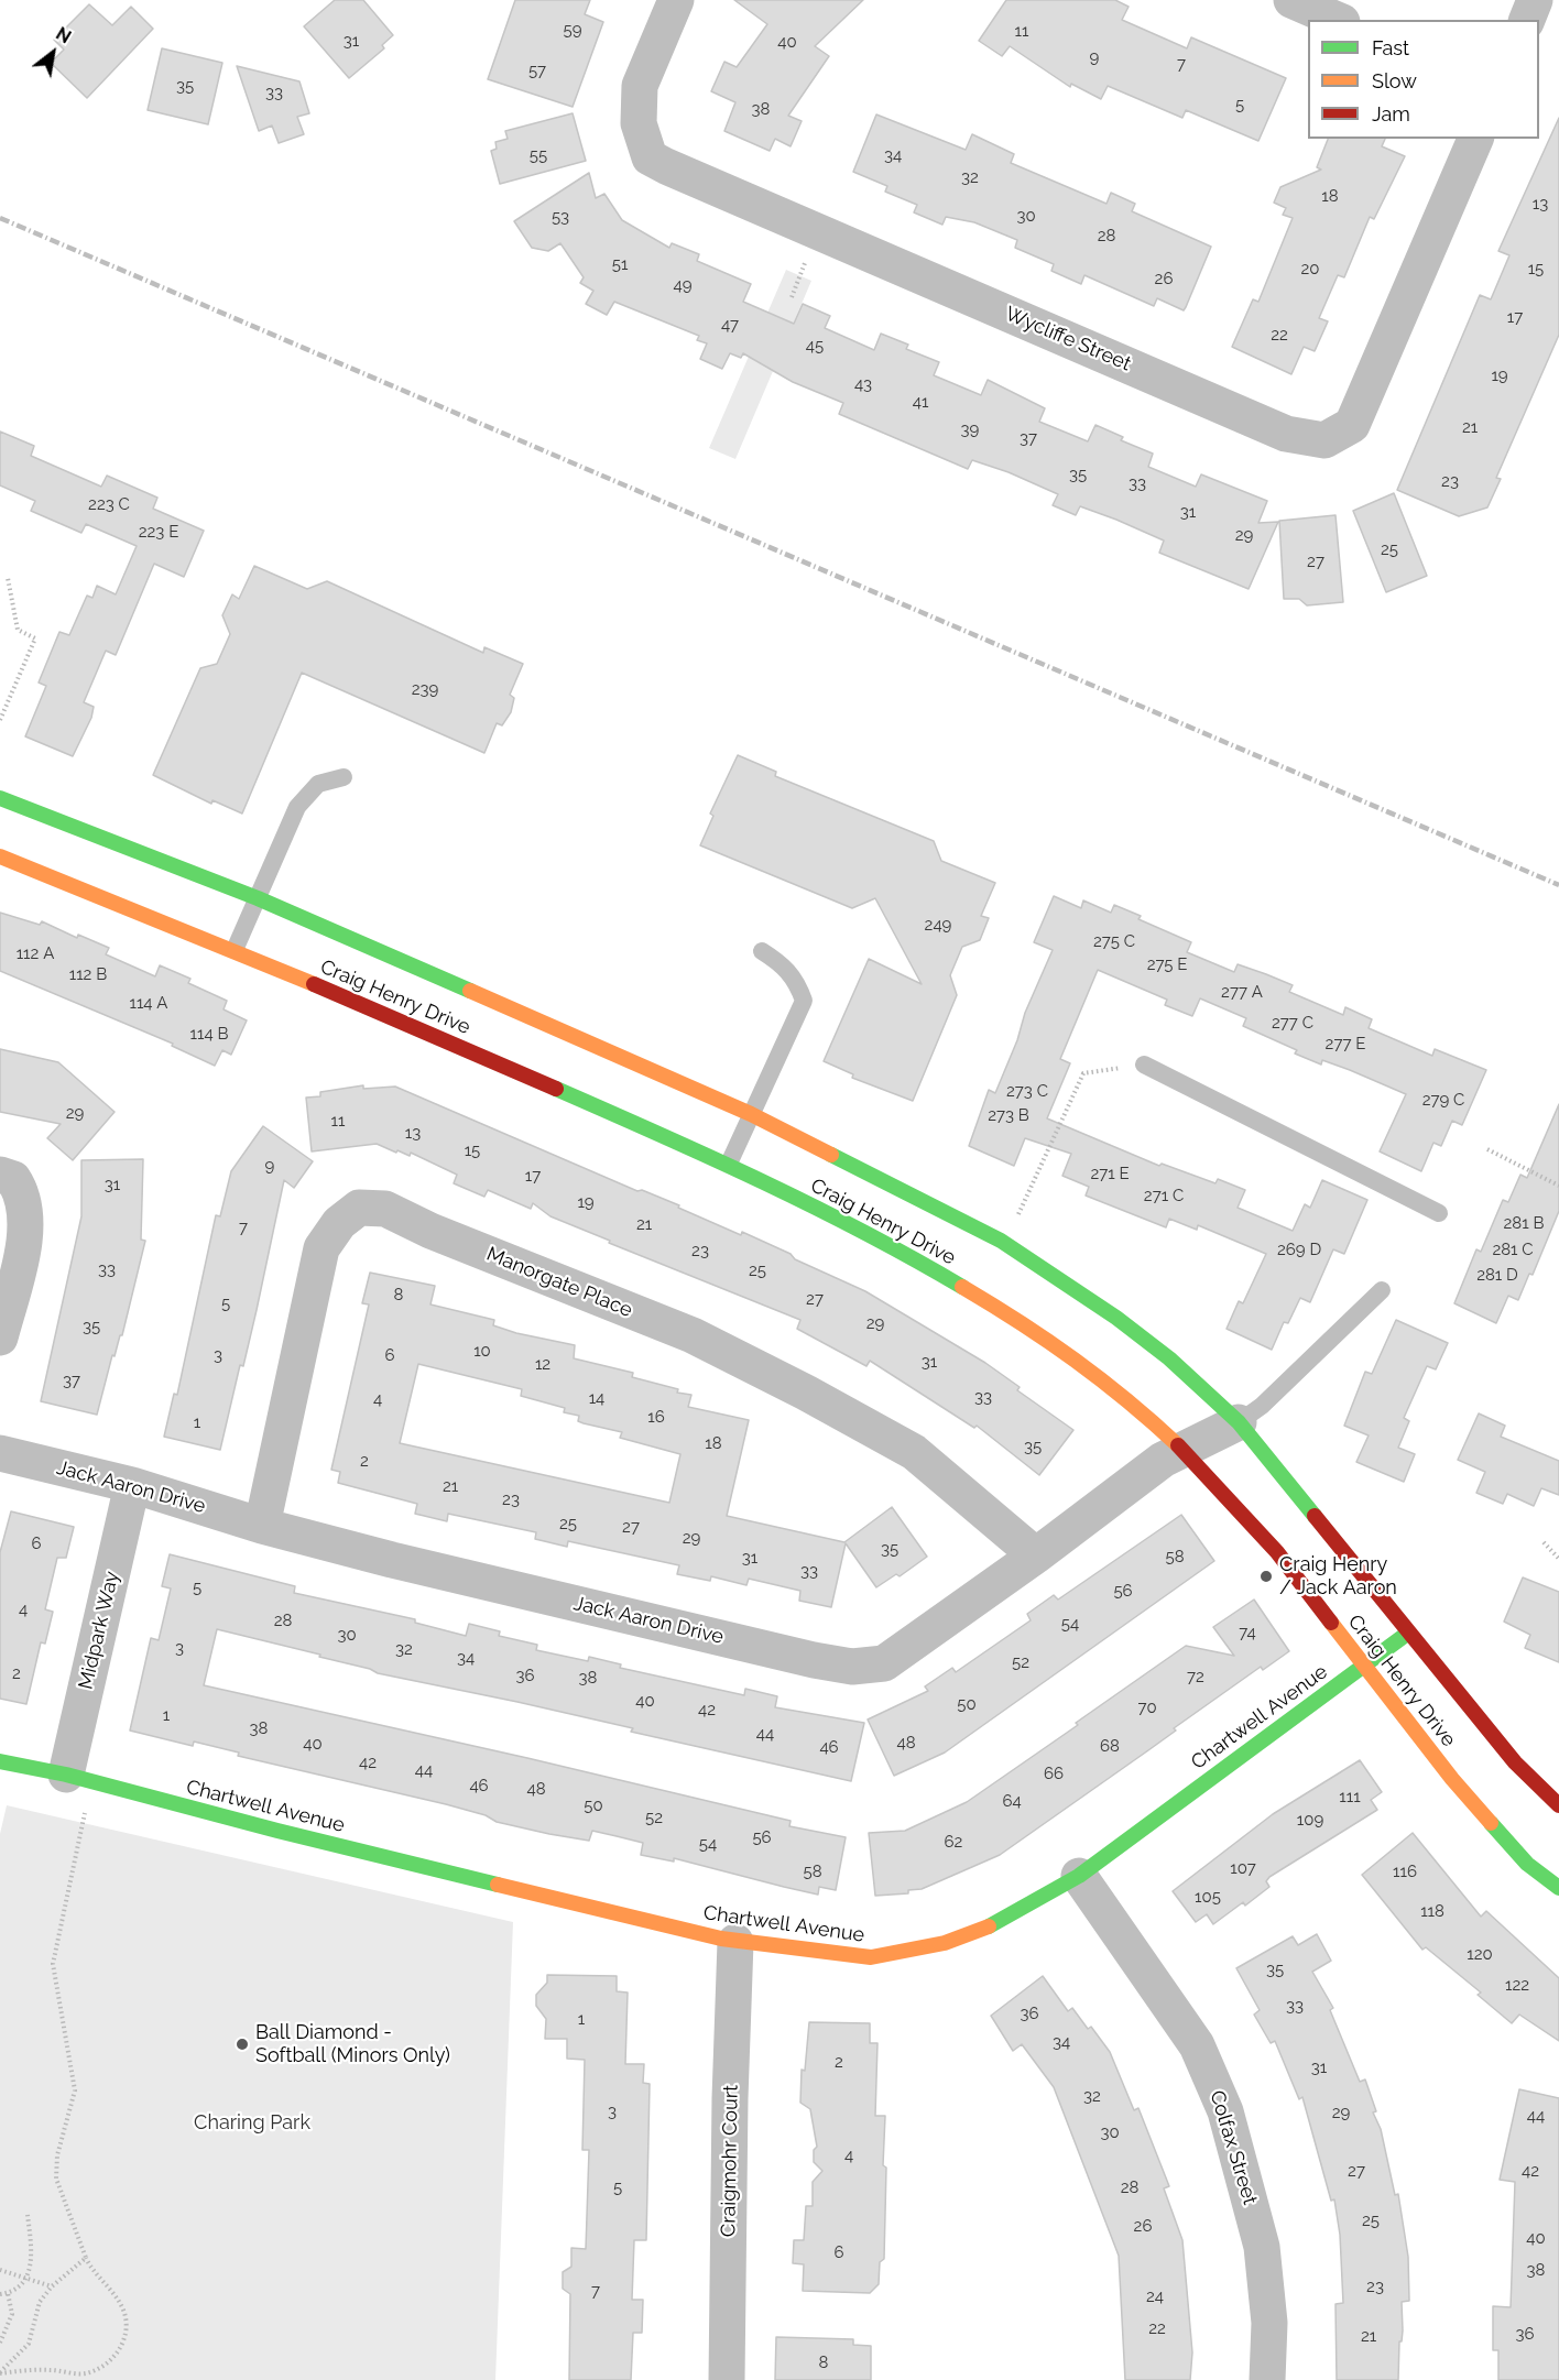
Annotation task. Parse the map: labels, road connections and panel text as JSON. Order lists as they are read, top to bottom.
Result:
{
  "streets": {
    "street": [
      "Wycliffe Street",
      "Craig Henry Drive",
      "Manorgate Place",
      "Jack Aaron Drive",
      "Midpark Way",
      "Chartwell Avenue",
      "Colfax Street",
      "Craigmohr Court"
    ]
  },
  "crossings": [
    ["Craig Henry Drive", "Jack Aaron Drive"],
    ["Craig Henry Drive", "Chartwell Avenue"],
    ["Manorgate Place", "Jack Aaron Drive"],
    ["Jack Aaron Drive", "Midpark Way"],
    ["Midpark Way", "Chartwell Avenue"],
    ["Chartwell Avenue", "Colfax Street"],
    ["Chartwell Avenue", "Craigmohr Court"]
  ],
  "parks": ["Charing Park"],
  "places": ["Craig Henry / Jack Aaron", "Ball Diamond - Softball (Minors Only)"],
  "house_numbers": [
    "59",
    "11",
    "31",
    "40",
    "9",
    "7",
    "57",
    "35",
    "33",
    "5",
    "38",
    "55",
    "34",
    "32",
    "18",
    "13",
    "30",
    "53",
    "28",
    "51",
    "20",
    "15",
    "26",
    "49",
    "17",
    "47",
    "22",
    "45",
    "19",
    "43",
    "41",
    "21",
    "39",
    "37",
    "35",
    "23",
    "33",
    "223 C",
    "31",
    "223 E",
    "29",
    "25",
    "27",
    "239",
    "249",
    "275 C",
    "112 A",
    "275 E",
    "112 B",
    "277 A",
    "114 A",
    "277 C",
    "114 B",
    "277 E",
    "273 C",
    "279 C",
    "29",
    "273 B",
    "11",
    "13",
    "15",
    "9",
    "271 E",
    "17",
    "31",
    "271 C",
    "19",
    "281 B",
    "21",
    "7",
    "269 D",
    "281 C",
    "23",
    "33",
    "25",
    "281 D",
    "8",
    "27",
    "5",
    "29",
    "35",
    "10",
    "3",
    "6",
    "31",
    "12",
    "37",
    "33",
    "14",
    "4",
    "16",
    "1",
    "18",
    "35",
    "2",
    "21",
    "23",
    "25",
    "27",
    "29",
    "6",
    "35",
    "58",
    "31",
    "33",
    "5",
    "56",
    "4",
    "28",
    "54",
    "74",
    "30",
    "3",
    "32",
    "34",
    "52",
    "2",
    "36",
    "72",
    "38",
    "40",
    "50",
    "70",
    "42",
    "1",
    "38",
    "44",
    "48",
    "40",
    "68",
    "46",
    "42",
    "44",
    "66",
    "46",
    "48",
    "111",
    "64",
    "50",
    "52",
    "109",
    "56",
    "62",
    "54",
    "107",
    "58",
    "116",
    "105",
    "118",
    "120",
    "35",
    "122",
    "33",
    "36",
    "1",
    "34",
    "2",
    "31",
    "32",
    "3",
    "29",
    "44",
    "30",
    "4",
    "27",
    "42",
    "5",
    "28",
    "25",
    "26",
    "40",
    "6",
    "38",
    "23",
    "7",
    "24",
    "22",
    "36",
    "21",
    "8"
  ],
  "legend": ["Fast", "Slow", "Jam"],
  "north": "top right"
}
